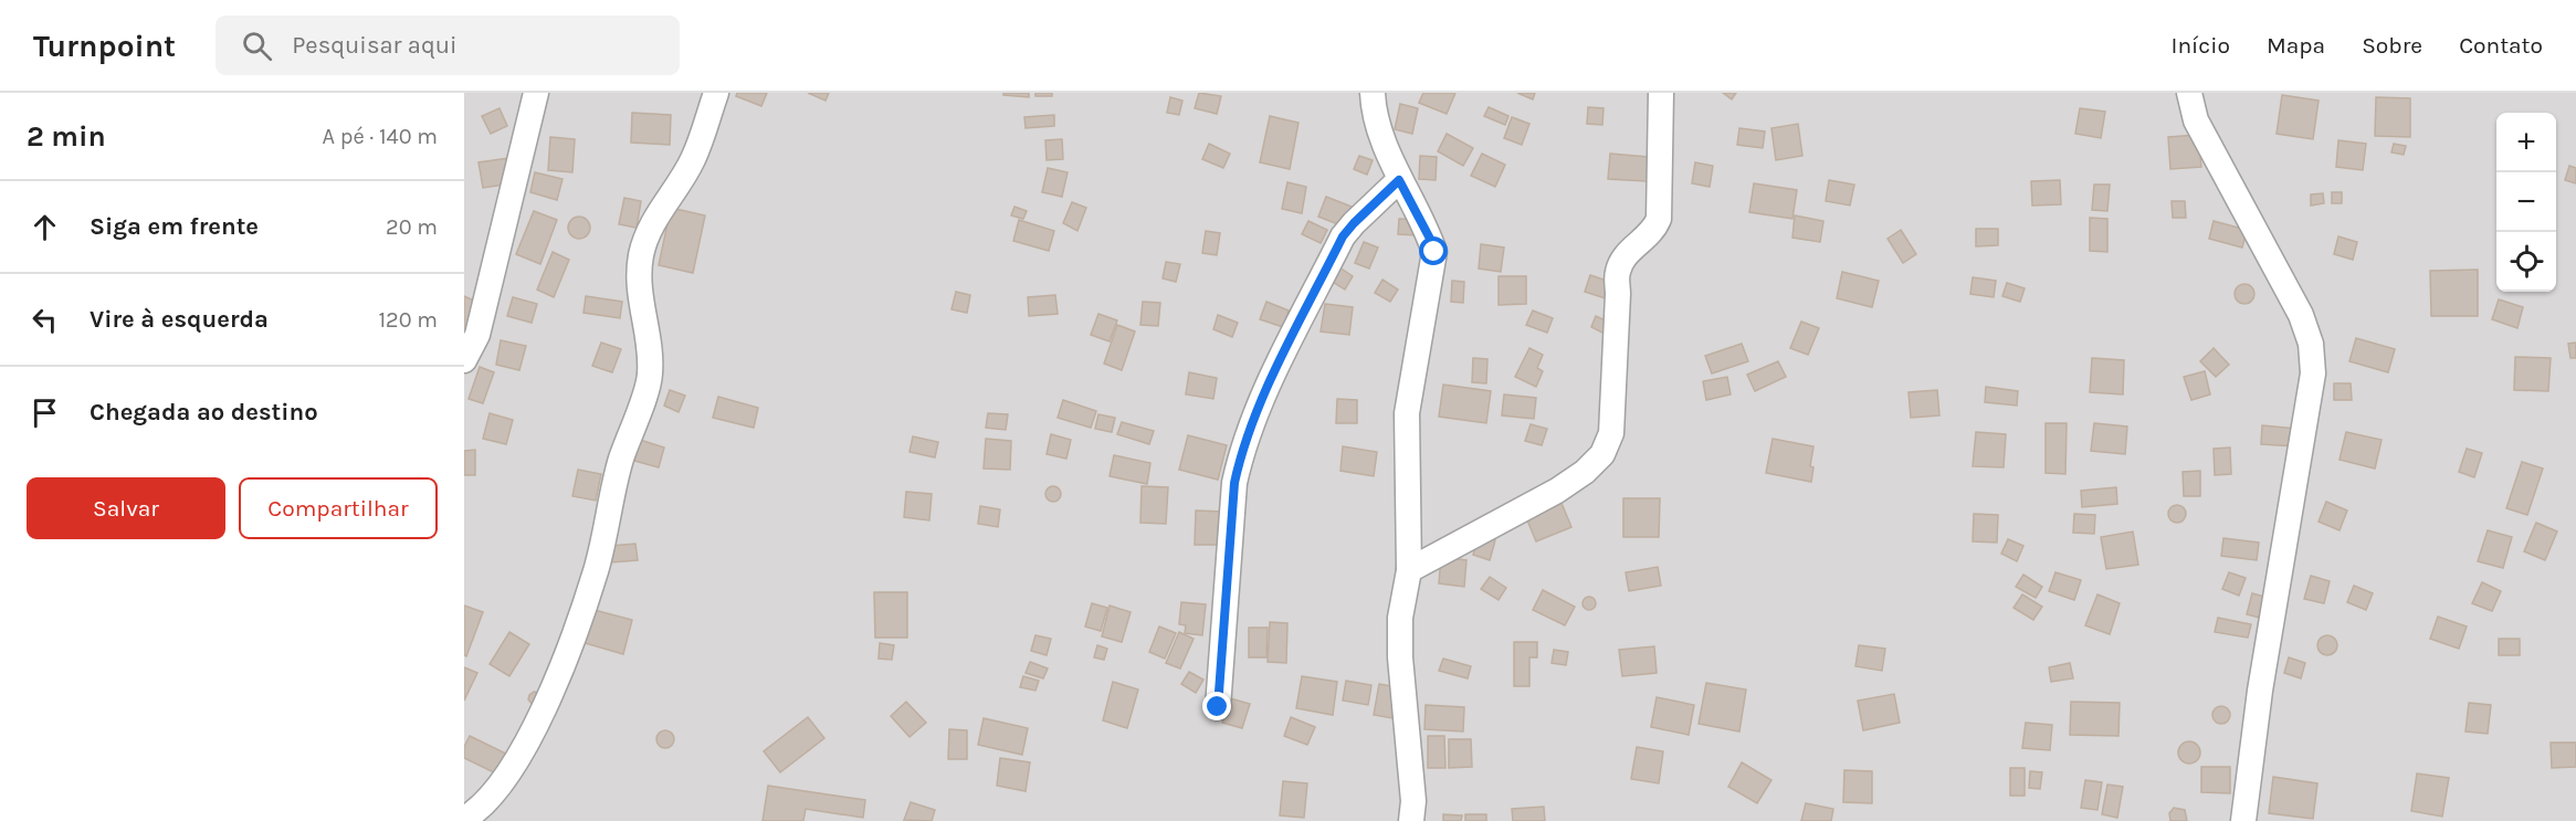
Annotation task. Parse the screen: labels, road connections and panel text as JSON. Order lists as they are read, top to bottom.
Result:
{
  "page": {
    "header": "Turnpoint",
    "search": "Pesquisar aqui",
    "nav": [
      "Início",
      "Mapa",
      "Sobre",
      "Contato"
    ],
    "heading": ["2 min", "A pé · 140 m"],
    "map_buttons": ["+", "−"],
    "list": [
      ["Siga em frente", "20 m"],
      ["Vire à esquerda", "120 m"],
      "Chegada ao destino"
    ],
    "buttons": ["Salvar", "Compartilhar"]
  }
}
